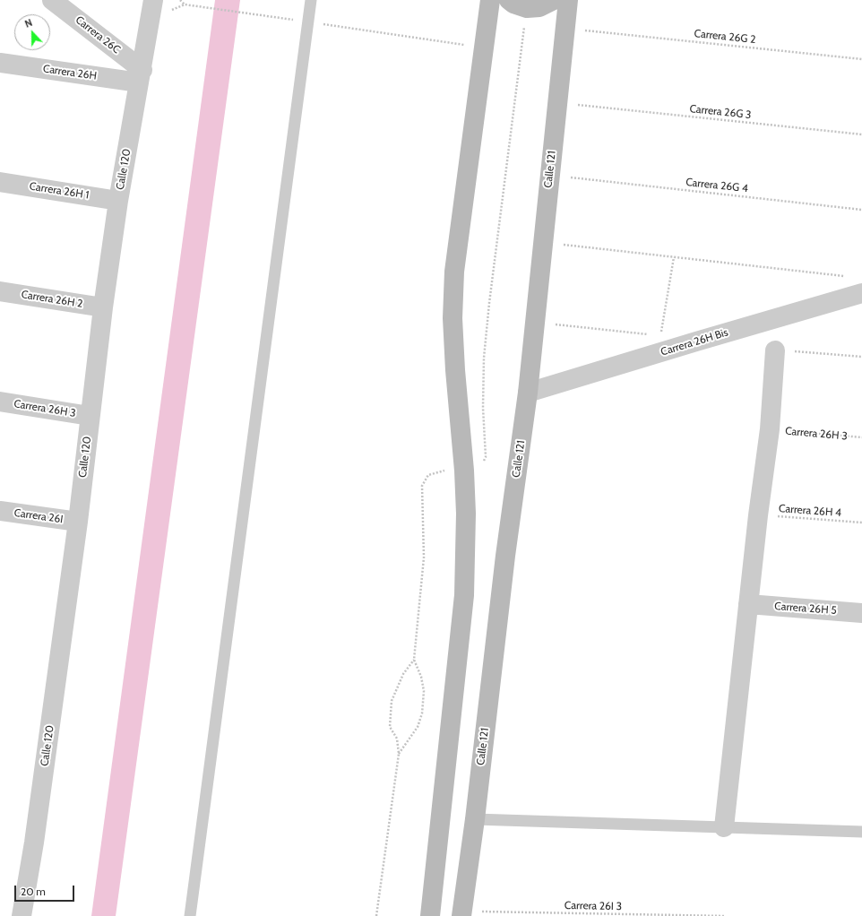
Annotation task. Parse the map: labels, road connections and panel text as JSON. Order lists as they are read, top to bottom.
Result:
{
  "streets": {
    "main road": ["Calle 121"],
    "street": [
      "Carrera 26C",
      "Carrera 26H",
      "Calle 120",
      "Carrera 26H 1",
      "Carrera 26H 2",
      "Carrera 26H Bis",
      "Carrera 26H 3",
      "Carrera 26I",
      "Carrera 26H 5"
    ],
    "path": [
      "Carrera 26G 2",
      "Carrera 26G 3",
      "Carrera 26G 4",
      "Carrera 26H 4",
      "Carrera 26I 3"
    ]
  },
  "crossings": [
    ["Carrera 26C", "Carrera 26H"],
    ["Carrera 26C", "Calle 120"],
    ["Carrera 26H", "Calle 120"],
    ["Calle 120", "Carrera 26H 1"],
    ["Calle 120", "Carrera 26H 2"],
    ["Calle 120", "Carrera 26H 3"],
    ["Calle 120", "Carrera 26I"],
    ["Calle 121", "Carrera 26H Bis"],
    ["Calle 121", "Carrera 26I 3"]
  ],
  "scale_bar": "20 m",
  "north": "top"
}
